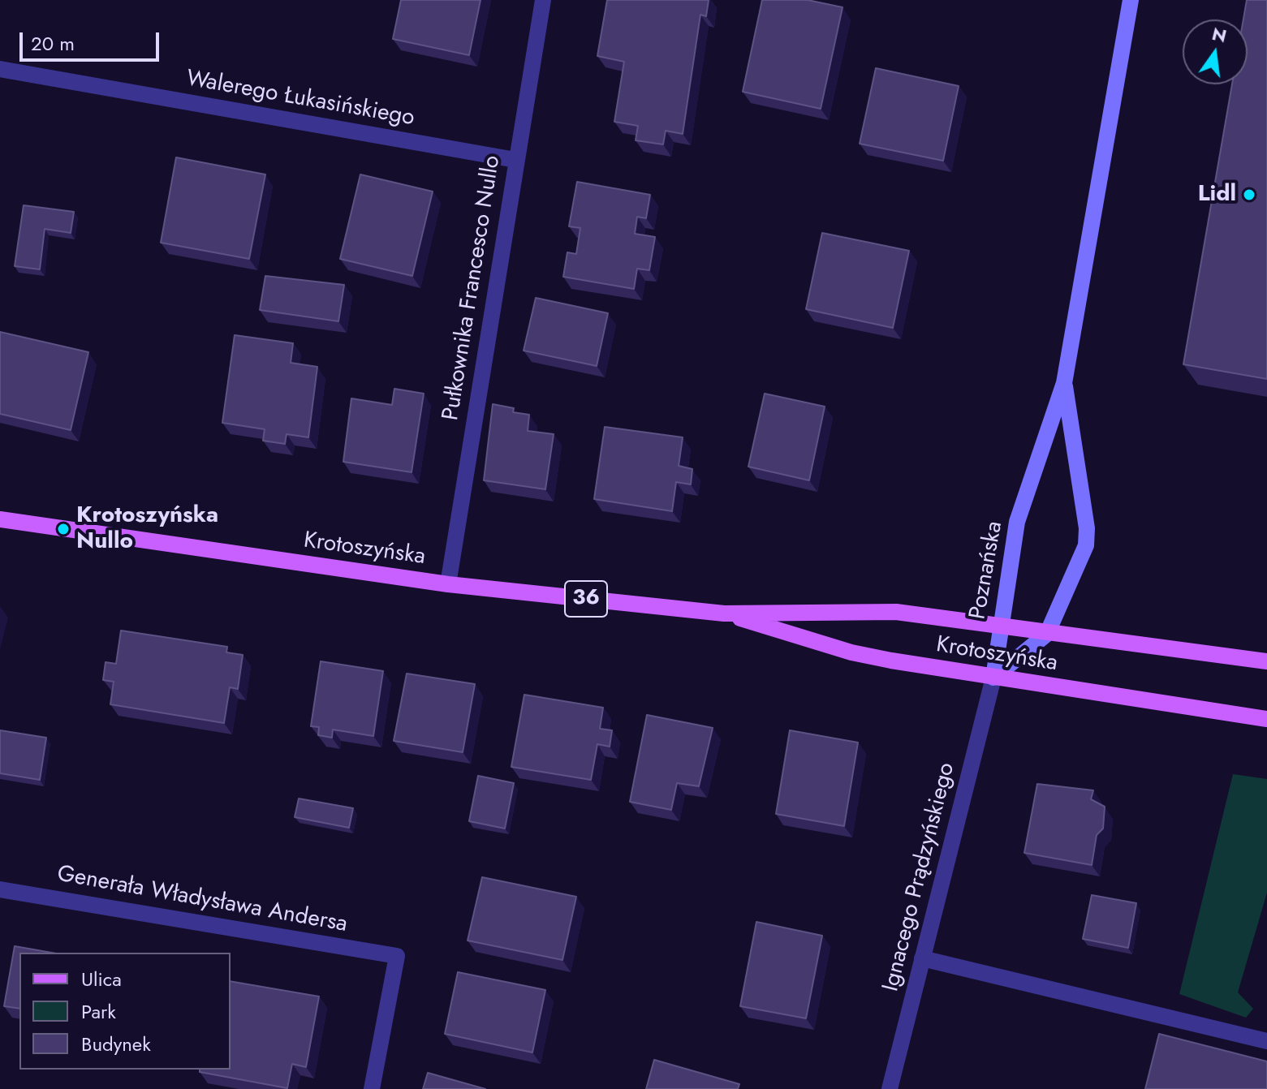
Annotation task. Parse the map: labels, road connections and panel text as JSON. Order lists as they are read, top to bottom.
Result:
{
  "streets": {
    "main road": ["Krotoszyńska", "Poznańska", "36"],
    "street": [
      "Walerego Łukasińskiego",
      "Pułkownika Francesco Nullo",
      "Ignacego Prądzyńskiego",
      "Generała Władysława Andersa"
    ]
  },
  "crossings": [
    ["Walerego Łukasińskiego", "Pułkownika Francesco Nullo"],
    ["Pułkownika Francesco Nullo", "Krotoszyńska"],
    ["Krotoszyńska", "Poznańska"],
    ["Krotoszyńska", "Ignacego Prądzyńskiego"],
    ["Poznańska", "Ignacego Prądzyńskiego"]
  ],
  "places": ["Lidl", "Krotoszyńska Nullo"],
  "legend": ["Ulica", "Park", "Budynek"],
  "scale_bar": "20 m",
  "north": "top"
}
